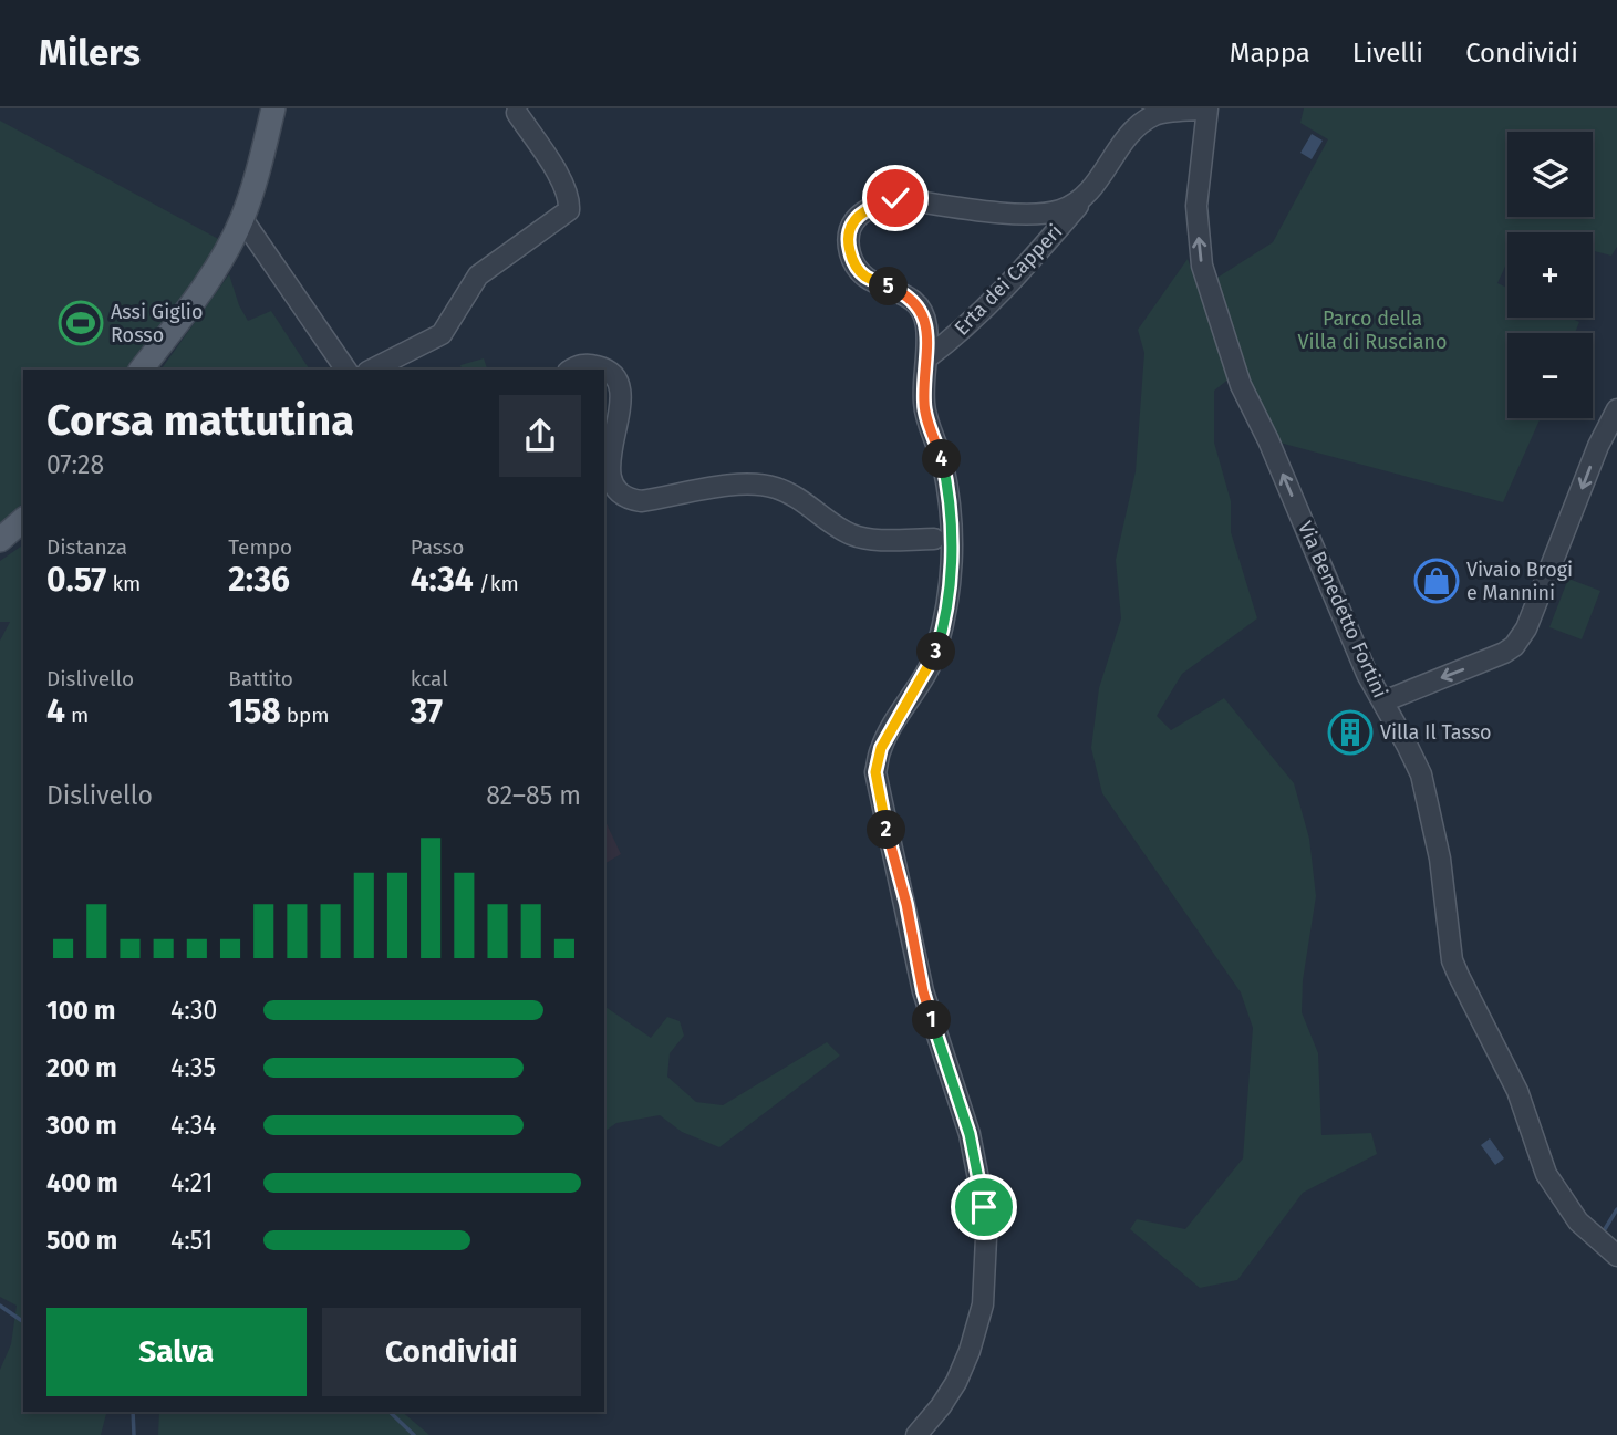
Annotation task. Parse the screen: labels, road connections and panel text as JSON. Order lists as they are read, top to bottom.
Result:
{
  "streets": {
    "street": ["Erta dei Capperi", "Via Benedetto Fortini"]
  },
  "crossings": [
    ["Erta dei Capperi", "Via Benedetto Fortini"]
  ],
  "one_way": ["Via Benedetto Fortini"],
  "parks": ["Parco della Villa di Rusciano"],
  "places": {
    "sports": ["Assi Giglio Rosso"],
    "shop": ["Vivaio Brogi e Mannini"],
    "building": ["Villa Il Tasso"]
  },
  "page": {
    "header": "Milers",
    "nav": ["Mappa", "Livelli", "Condividi"],
    "map_buttons": ["+", "−"],
    "pins": [
      "5",
      "4",
      "3",
      "2",
      "1"
    ],
    "heading": ["Corsa mattutina", "07:28"],
    "stats": [
      ["Distanza", "0.57 km"],
      ["Tempo", "2:36"],
      ["Passo", "4:34 /km"],
      ["Dislivello", "4 m"],
      ["Battito", "158 bpm"],
      ["kcal", "37"]
    ],
    "chart": ["Dislivello", "82–85 m"],
    "list": [
      {
        "name": "100 m",
        "note": "4:30"
      },
      {
        "name": "200 m",
        "note": "4:35"
      },
      {
        "name": "300 m",
        "note": "4:34"
      },
      {
        "name": "400 m",
        "note": "4:21"
      },
      {
        "name": "500 m",
        "note": "4:51"
      }
    ],
    "buttons": ["Salva", "Condividi"]
  }
}
